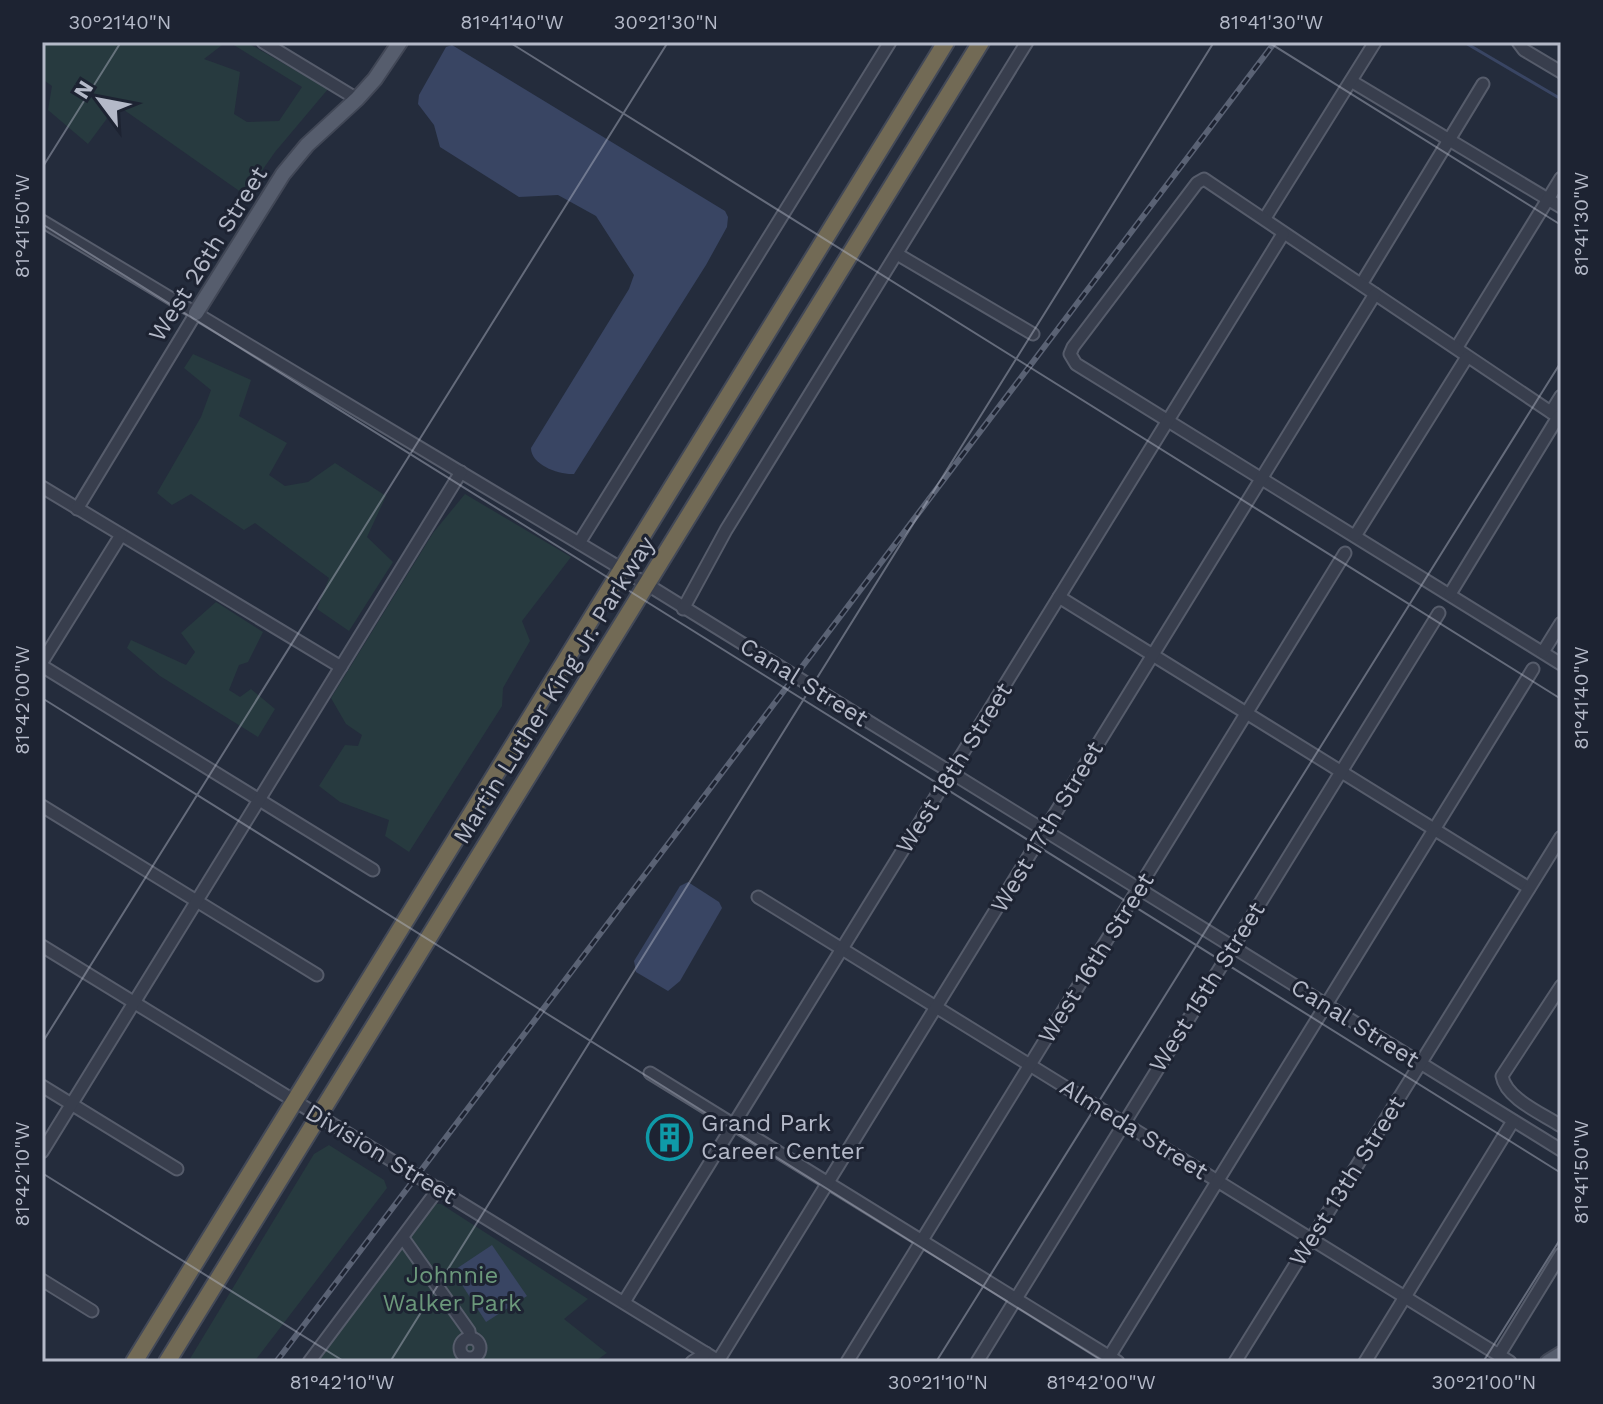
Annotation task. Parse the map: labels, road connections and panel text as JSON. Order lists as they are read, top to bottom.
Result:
{
  "streets": {
    "highway": ["Martin Luther King Jr. Parkway"],
    "main road": ["West 26th Street"],
    "street": [
      "Canal Street",
      "West 18th Street",
      "West 17th Street",
      "West 16th Street",
      "West 15th Street",
      "Almeda Street",
      "Division Street",
      "West 13th Street"
    ]
  },
  "crossings": [
    ["West 26th Street", "Canal Street"],
    ["Canal Street", "Martin Luther King Jr. Parkway"],
    ["Canal Street", "West 18th Street"],
    ["Canal Street", "West 17th Street"],
    ["Canal Street", "West 16th Street"],
    ["Canal Street", "West 15th Street"],
    ["Canal Street", "West 13th Street"],
    ["Martin Luther King Jr. Parkway", "Division Street"],
    ["West 18th Street", "Almeda Street"],
    ["West 18th Street", "Division Street"],
    ["West 17th Street", "Almeda Street"],
    ["West 17th Street", "Division Street"],
    ["West 16th Street", "Almeda Street"],
    ["West 15th Street", "Almeda Street"],
    ["Almeda Street", "West 13th Street"]
  ],
  "parks": ["Johnnie Walker Park"],
  "places": {
    "building": ["Grand Park Career Center"]
  },
  "north": "top left",
  "coordinates": [
    "30°21'40\"N",
    "81°41'40\"W",
    "30°21'30\"N",
    "81°41'30\"W",
    "81°41'50\"W",
    "81°42'00\"W",
    "81°42'10\"W",
    "30°21'10\"N",
    "30°21'00\"N"
  ]
}
